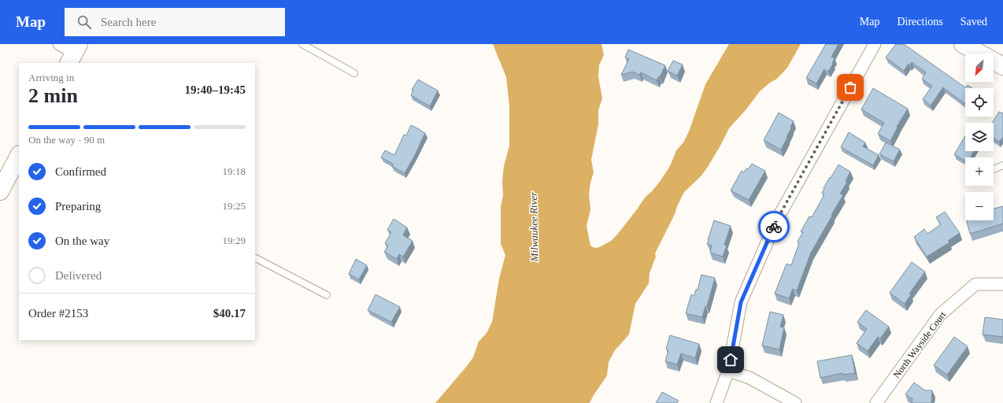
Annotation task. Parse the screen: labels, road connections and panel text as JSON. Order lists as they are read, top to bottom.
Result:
{
  "streets": {
    "street": ["North Wayside Court"]
  },
  "water": ["Milwaukee River"],
  "north": "bottom left",
  "page": {
    "header": "Map",
    "search": "Search here",
    "nav": ["Map", "Directions", "Saved"],
    "map_buttons": ["+", "−"],
    "heading": ["2 min", "Arriving in", "19:40–19:45"],
    "panel": ["Order #2153", "$40.17"],
    "bar": "On the way · 90 m",
    "list": [
      ["Confirmed", "19:18"],
      ["Preparing", "19:25"],
      ["On the way", "19:29"],
      "Delivered"
    ]
  }
}
